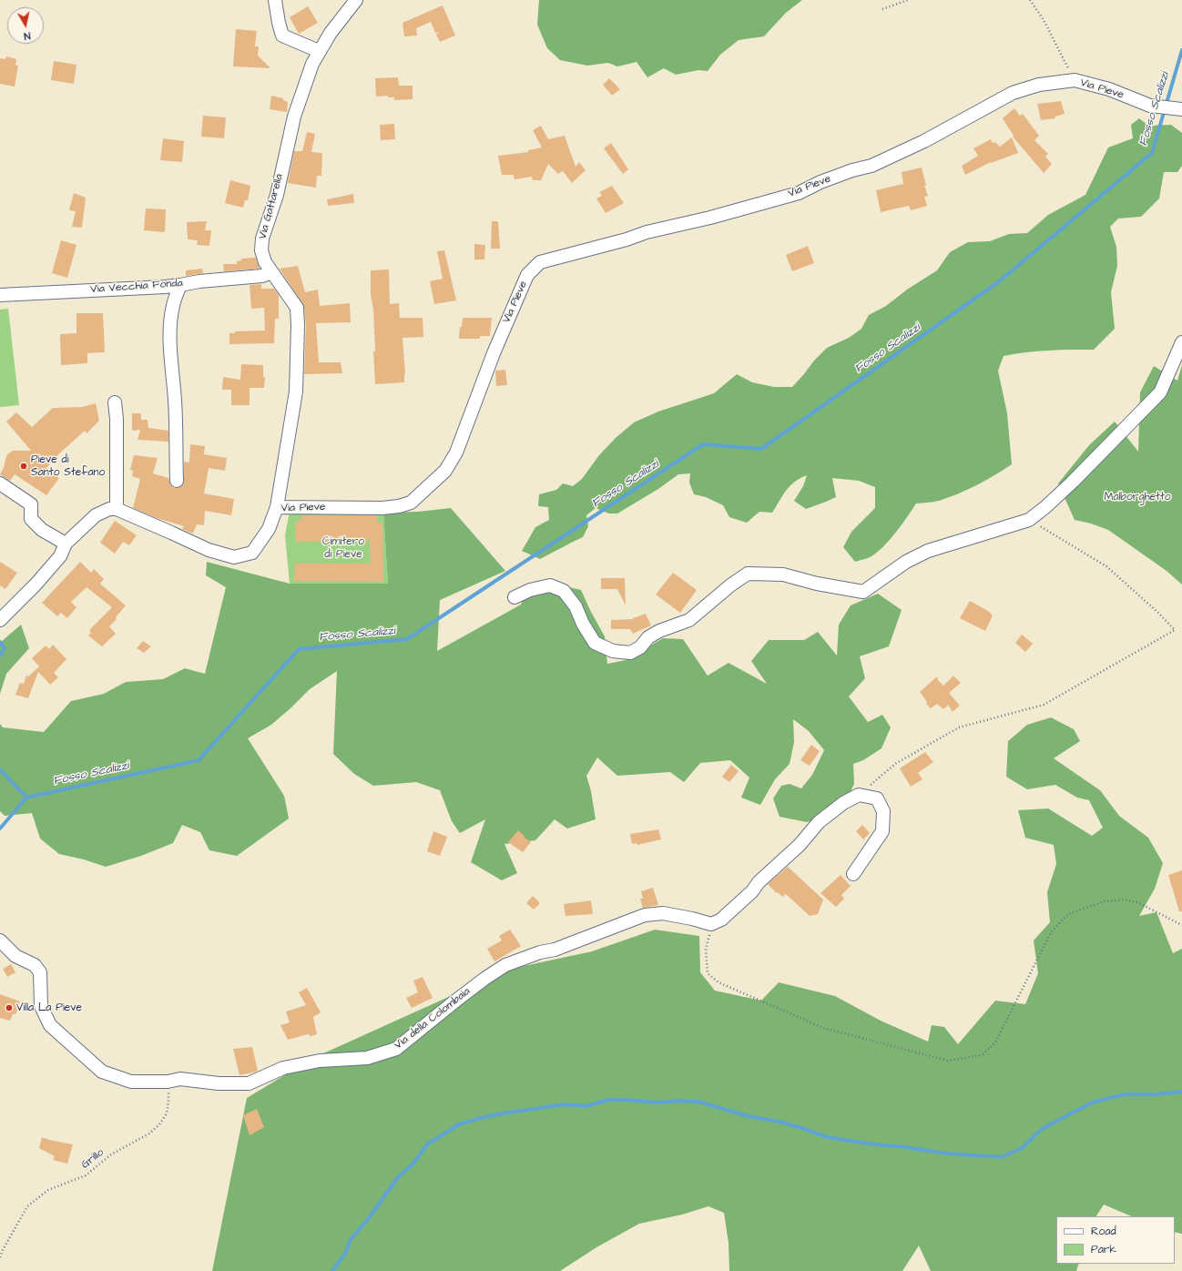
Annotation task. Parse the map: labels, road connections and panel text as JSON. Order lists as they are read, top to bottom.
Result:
{
  "streets": {
    "street": [
      "Via Pieve",
      "Via Gattarella",
      "Via Vecchia Fonda",
      "Via della Colombaia"
    ],
    "path": ["Grillo"]
  },
  "crossings": [
    ["Via Pieve", "Via Gattarella"],
    ["Via Gattarella", "Via Vecchia Fonda"],
    ["Via della Colombaia", "Grillo"]
  ],
  "water": ["Fosso Scalizzi"],
  "parks": ["Malborghetto", "Cimitero di Pieve"],
  "places": ["Pieve di Santo Stefano", "Villa La Pieve"],
  "legend": ["Road", "Park"],
  "north": "bottom"
}
